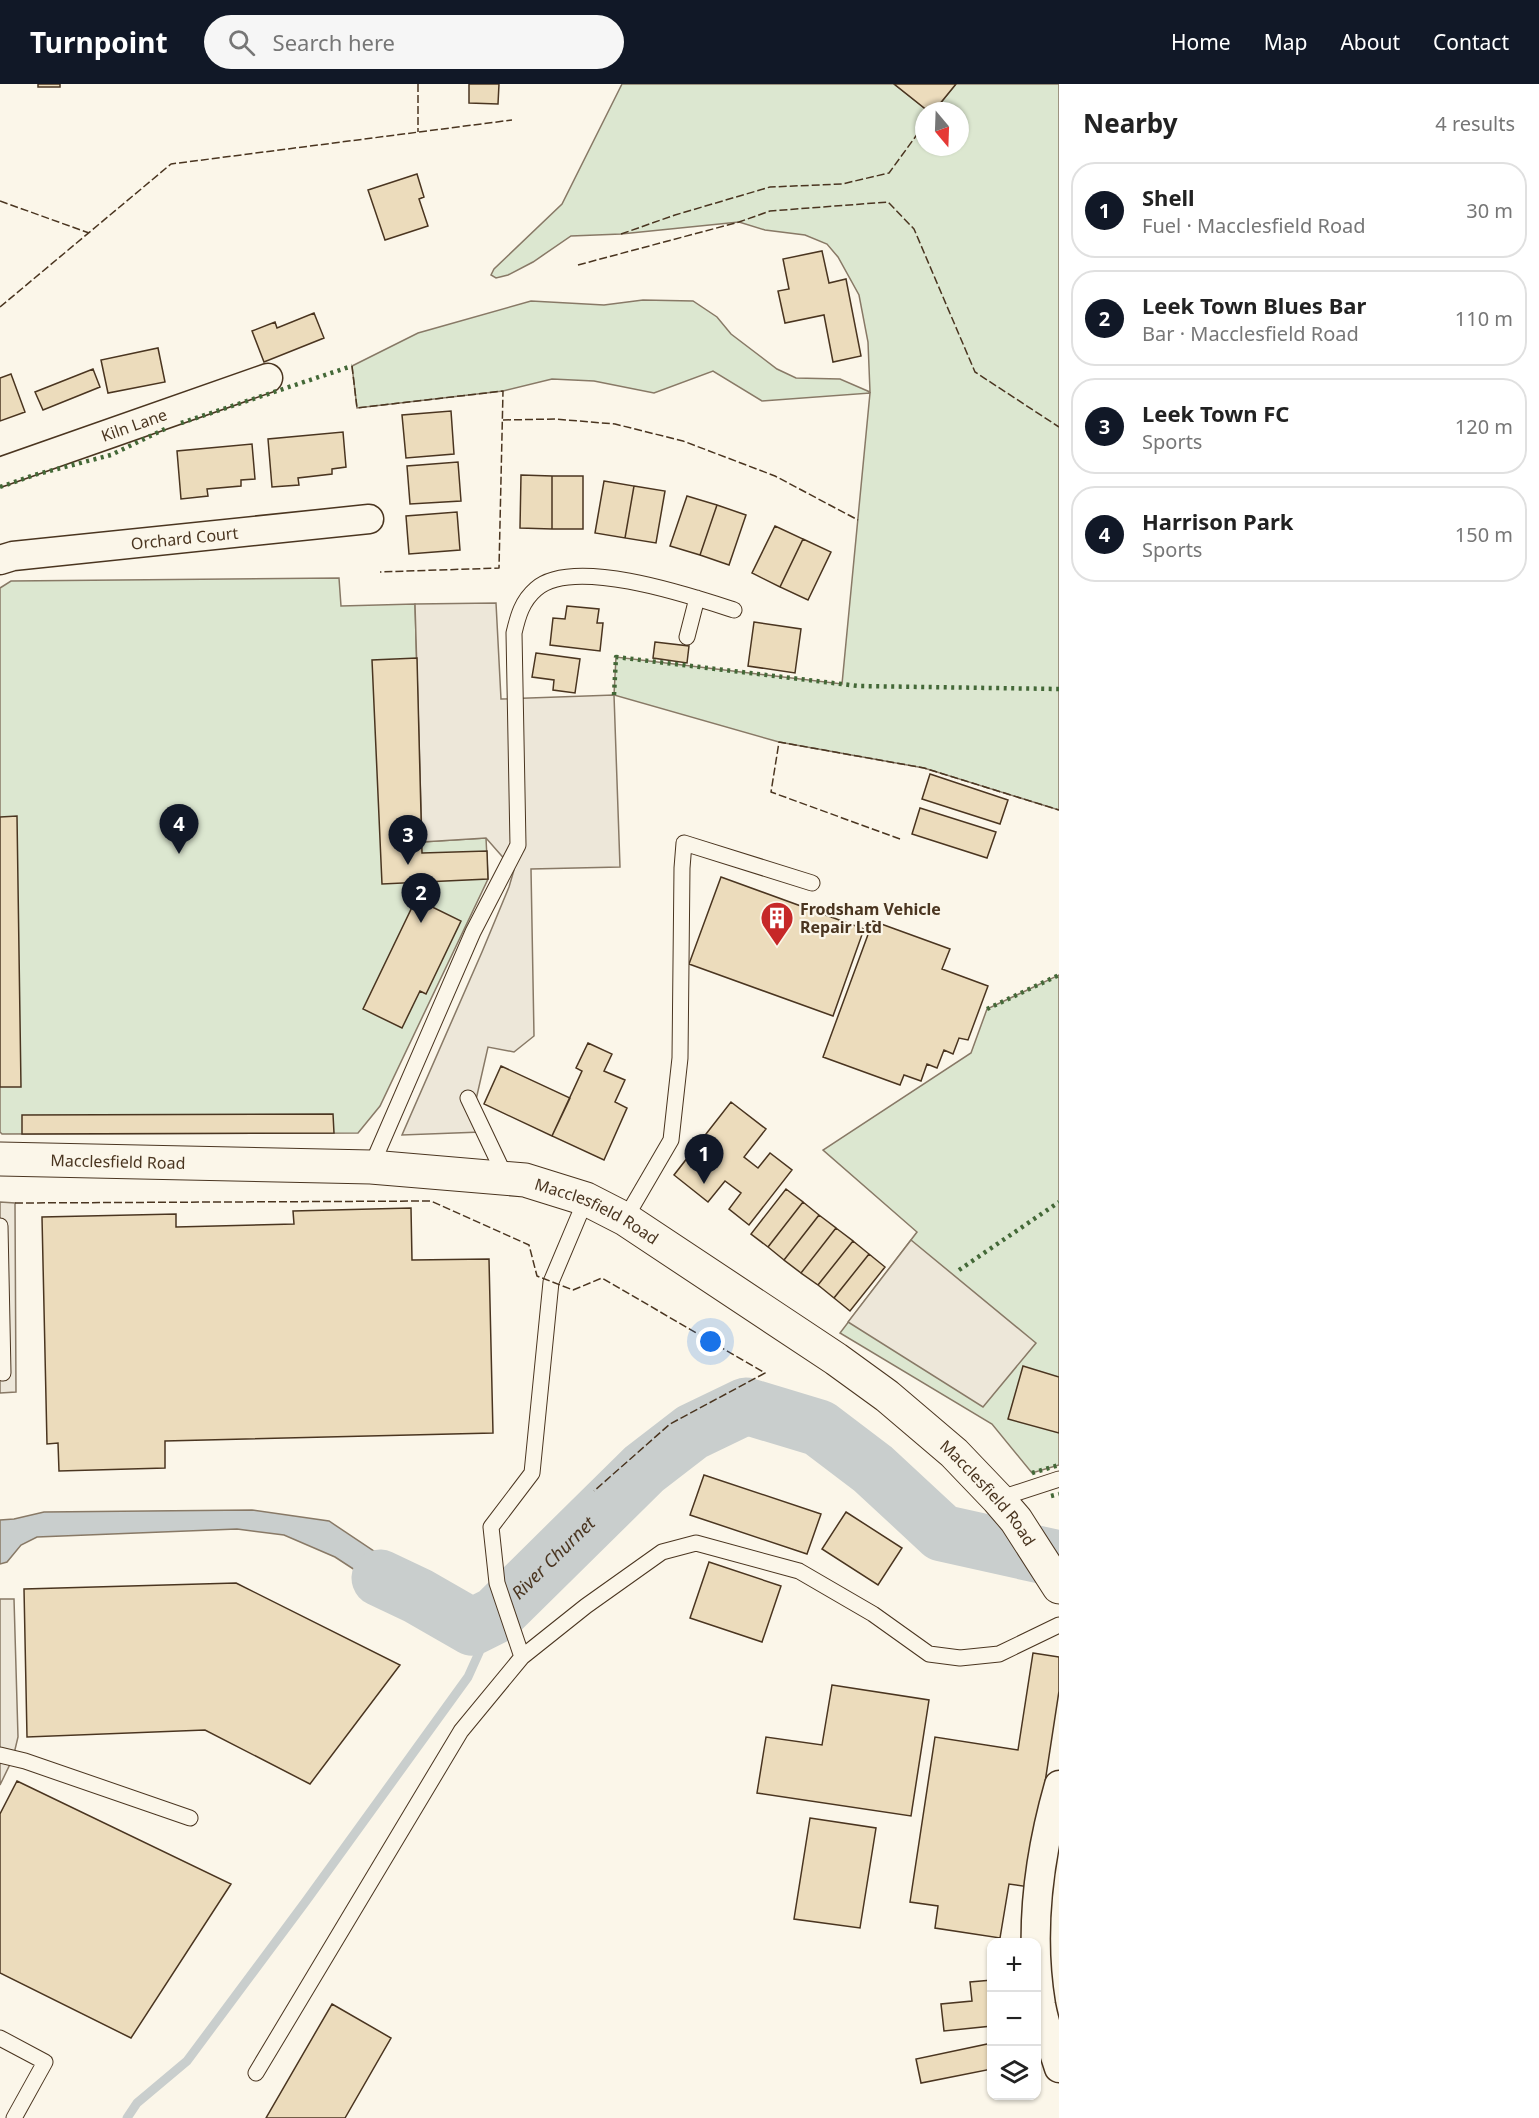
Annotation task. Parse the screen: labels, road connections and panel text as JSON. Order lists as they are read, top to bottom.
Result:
{
  "streets": {
    "highway": ["Macclesfield Road"],
    "street": ["Kiln Lane", "Orchard Court"]
  },
  "water": ["River Churnet"],
  "places": {
    "building": ["Frodsham Vehicle Repair Ltd"]
  },
  "north": "bottom",
  "page": {
    "header": "Turnpoint",
    "search": "Search here",
    "nav": [
      "Home",
      "Map",
      "About",
      "Contact"
    ],
    "heading": ["Nearby", "4 results"],
    "list": [
      {
        "mark": "1",
        "name": "Shell",
        "note": "Fuel · Macclesfield Road",
        "value": "30 m"
      },
      {
        "mark": "2",
        "name": "Leek Town Blues Bar",
        "note": "Bar · Macclesfield Road",
        "value": "110 m"
      },
      {
        "mark": "3",
        "name": "Leek Town FC",
        "note": "Sports",
        "value": "120 m"
      },
      {
        "mark": "4",
        "name": "Harrison Park",
        "note": "Sports",
        "value": "150 m"
      }
    ],
    "pins": [
      "4",
      "3",
      "2",
      "1"
    ],
    "map_buttons": ["+", "−"]
  }
}
